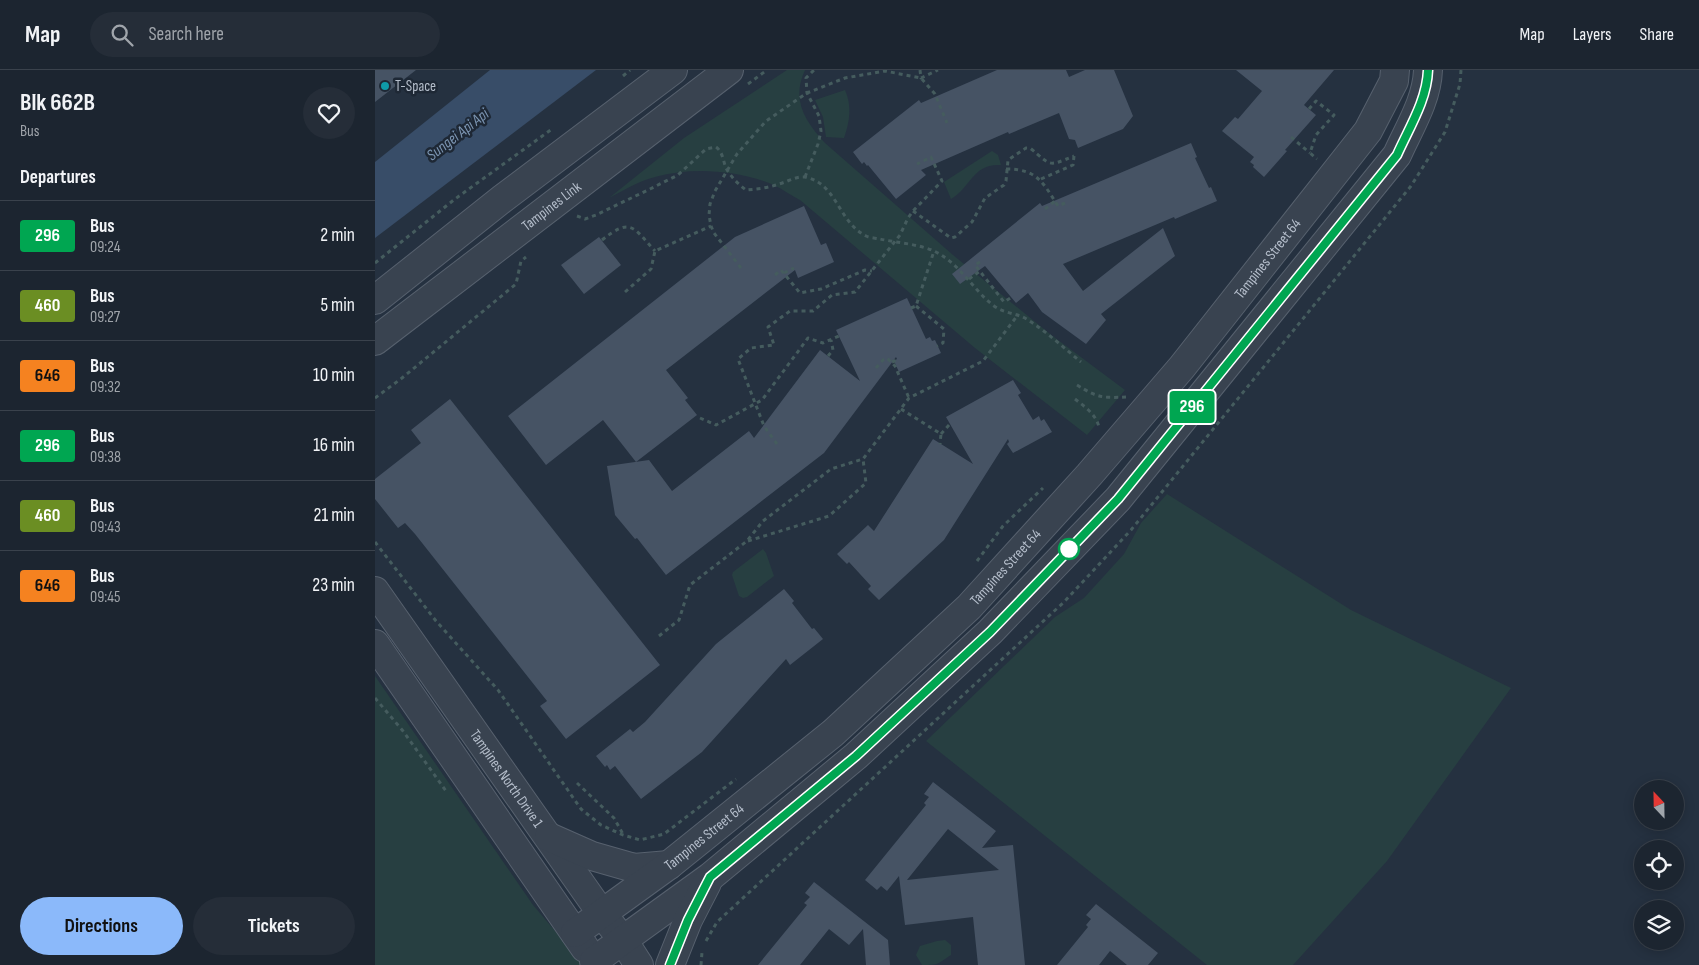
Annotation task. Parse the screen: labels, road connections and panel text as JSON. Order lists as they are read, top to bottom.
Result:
{
  "streets": {
    "street": ["Tampines Link", "Tampines Street 64", "Tampines North Drive 1"]
  },
  "crossings": [
    ["Tampines Street 64", "Tampines North Drive 1"]
  ],
  "water": ["Sungei Api Api"],
  "places": ["T-Space"],
  "lines": ["bus line 296"],
  "north": "top",
  "page": {
    "header": "Map",
    "search": "Search here",
    "nav": ["Map", "Layers", "Share"],
    "heading": [
      ["Blk 662B", "Bus"],
      "Departures"
    ],
    "on_map": "296",
    "list": [
      {
        "mark": "296",
        "name": "Bus",
        "note": "09:24",
        "value": "2 min"
      },
      {
        "mark": "460",
        "name": "Bus",
        "note": "09:27",
        "value": "5 min"
      },
      {
        "mark": "646",
        "name": "Bus",
        "note": "09:32",
        "value": "10 min"
      },
      {
        "mark": "296",
        "name": "Bus",
        "note": "09:38",
        "value": "16 min"
      },
      {
        "mark": "460",
        "name": "Bus",
        "note": "09:43",
        "value": "21 min"
      },
      {
        "mark": "646",
        "name": "Bus",
        "note": "09:45",
        "value": "23 min"
      }
    ],
    "buttons": ["Directions", "Tickets"]
  }
}
